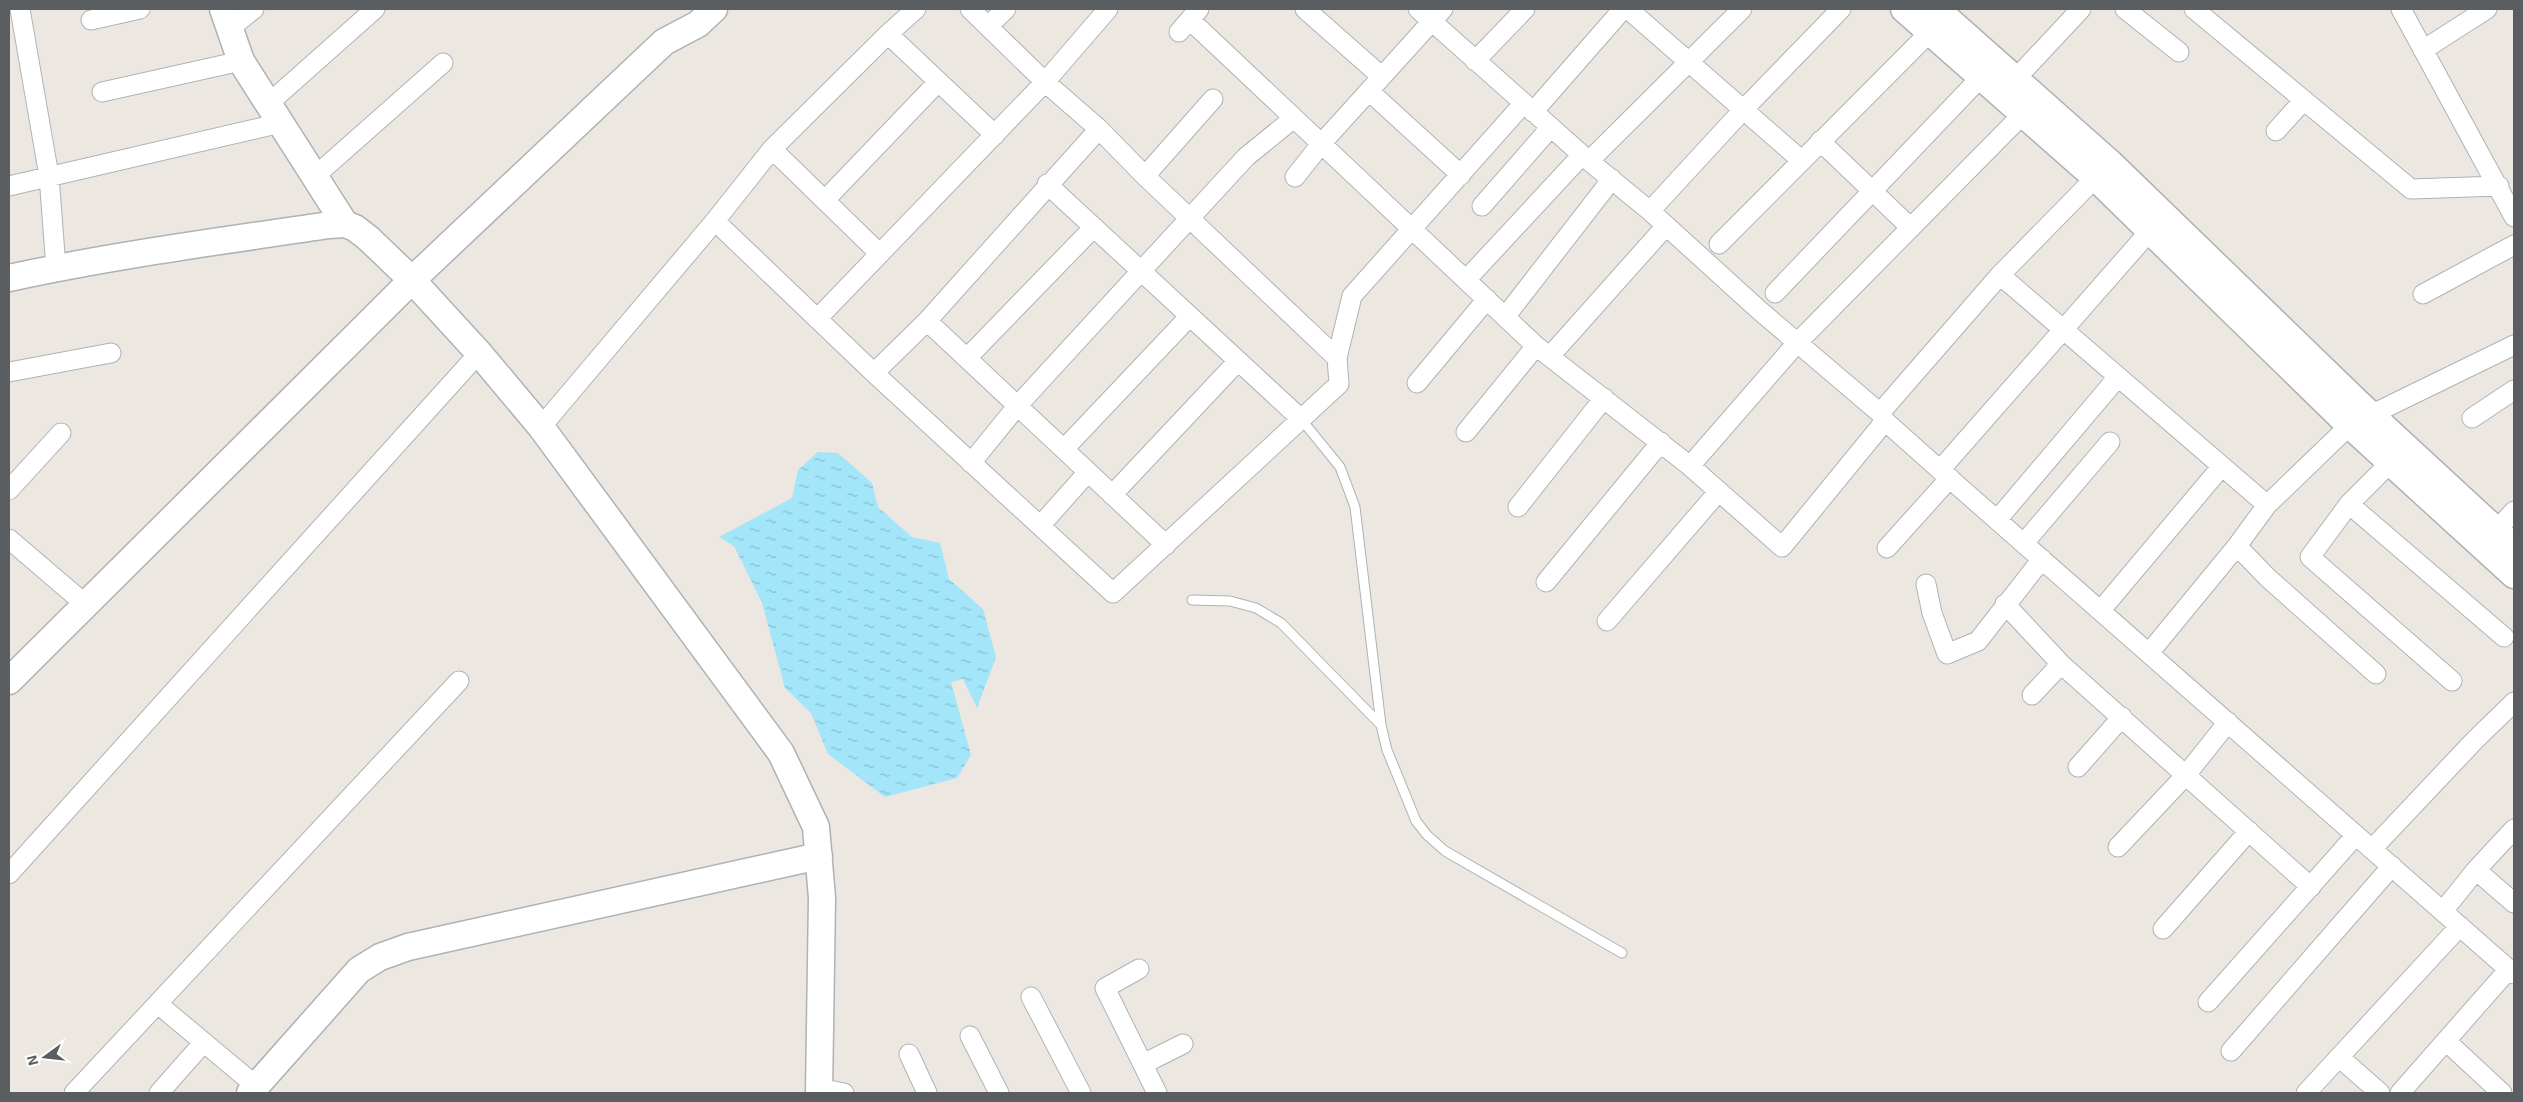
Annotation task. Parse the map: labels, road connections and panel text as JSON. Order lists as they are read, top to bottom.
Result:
{
  "north": "left"
}
